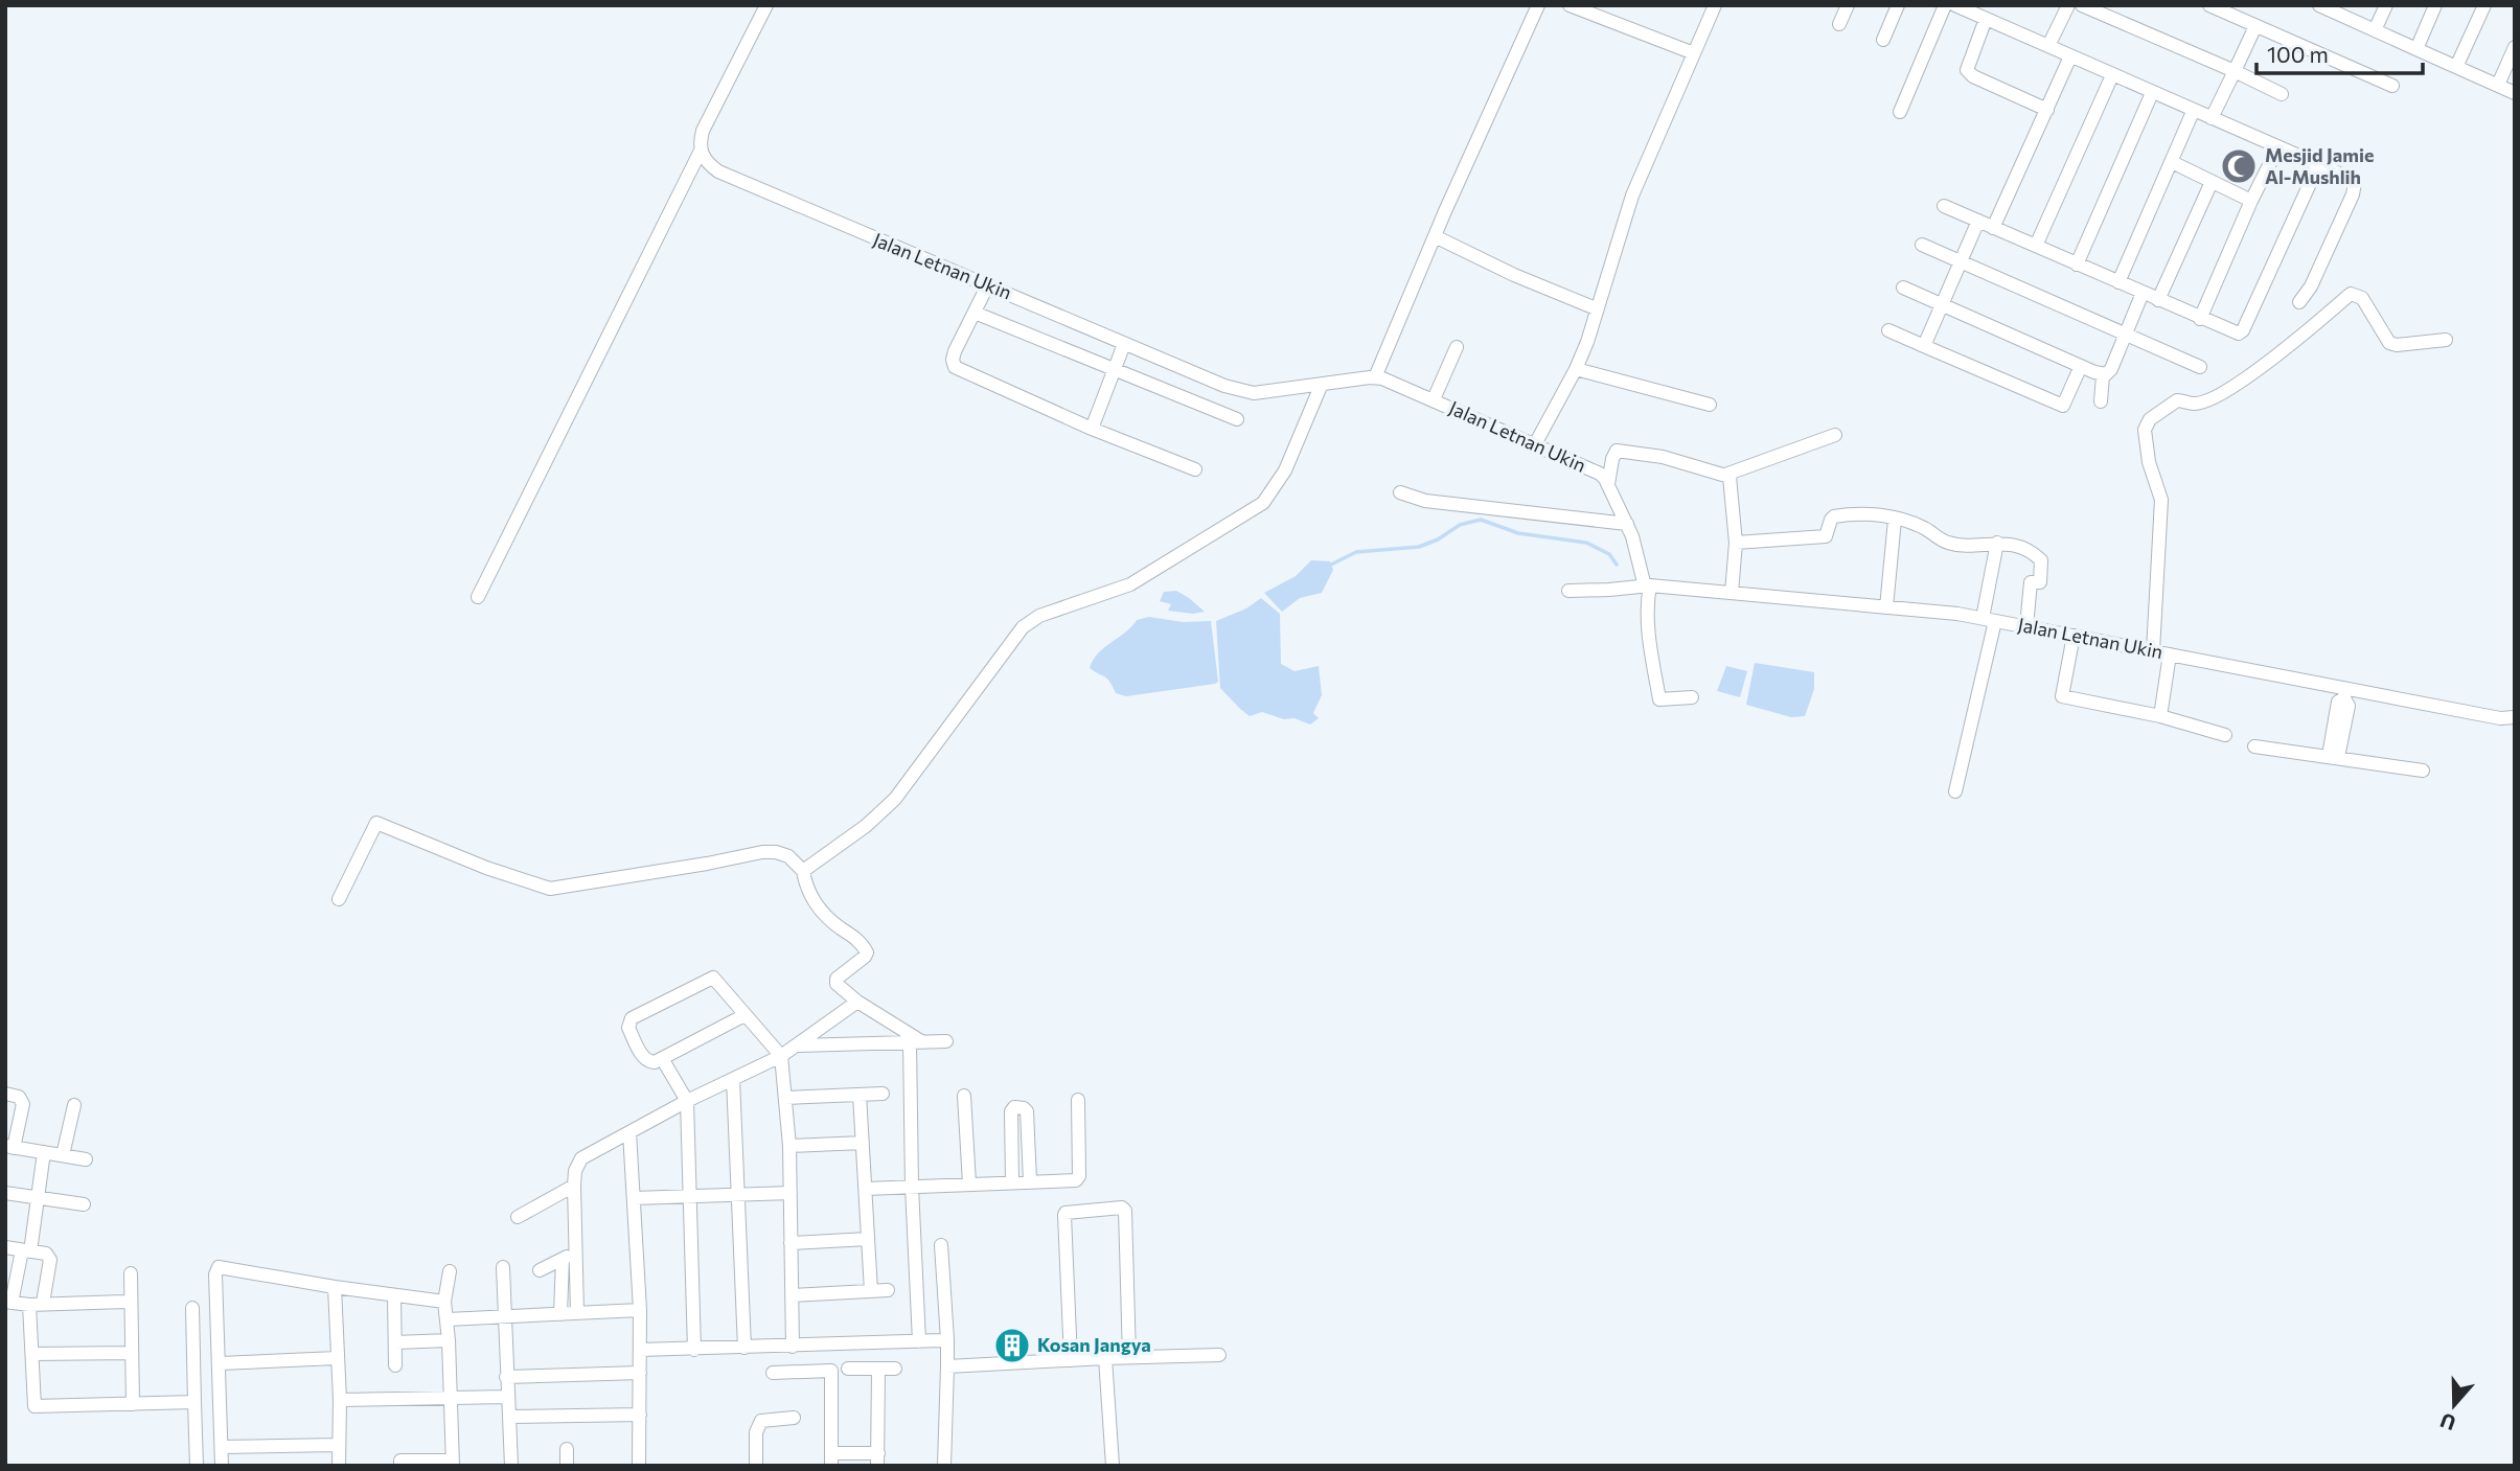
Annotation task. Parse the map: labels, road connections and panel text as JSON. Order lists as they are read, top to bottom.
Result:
{
  "streets": {
    "street": ["Jalan Letnan Ukin"]
  },
  "places": {
    "mosque": ["Mesjid Jamie Al-Mushlih"],
    "building": ["Kosan Jangya"]
  },
  "scale_bar": "100 m",
  "north": "bottom"
}
